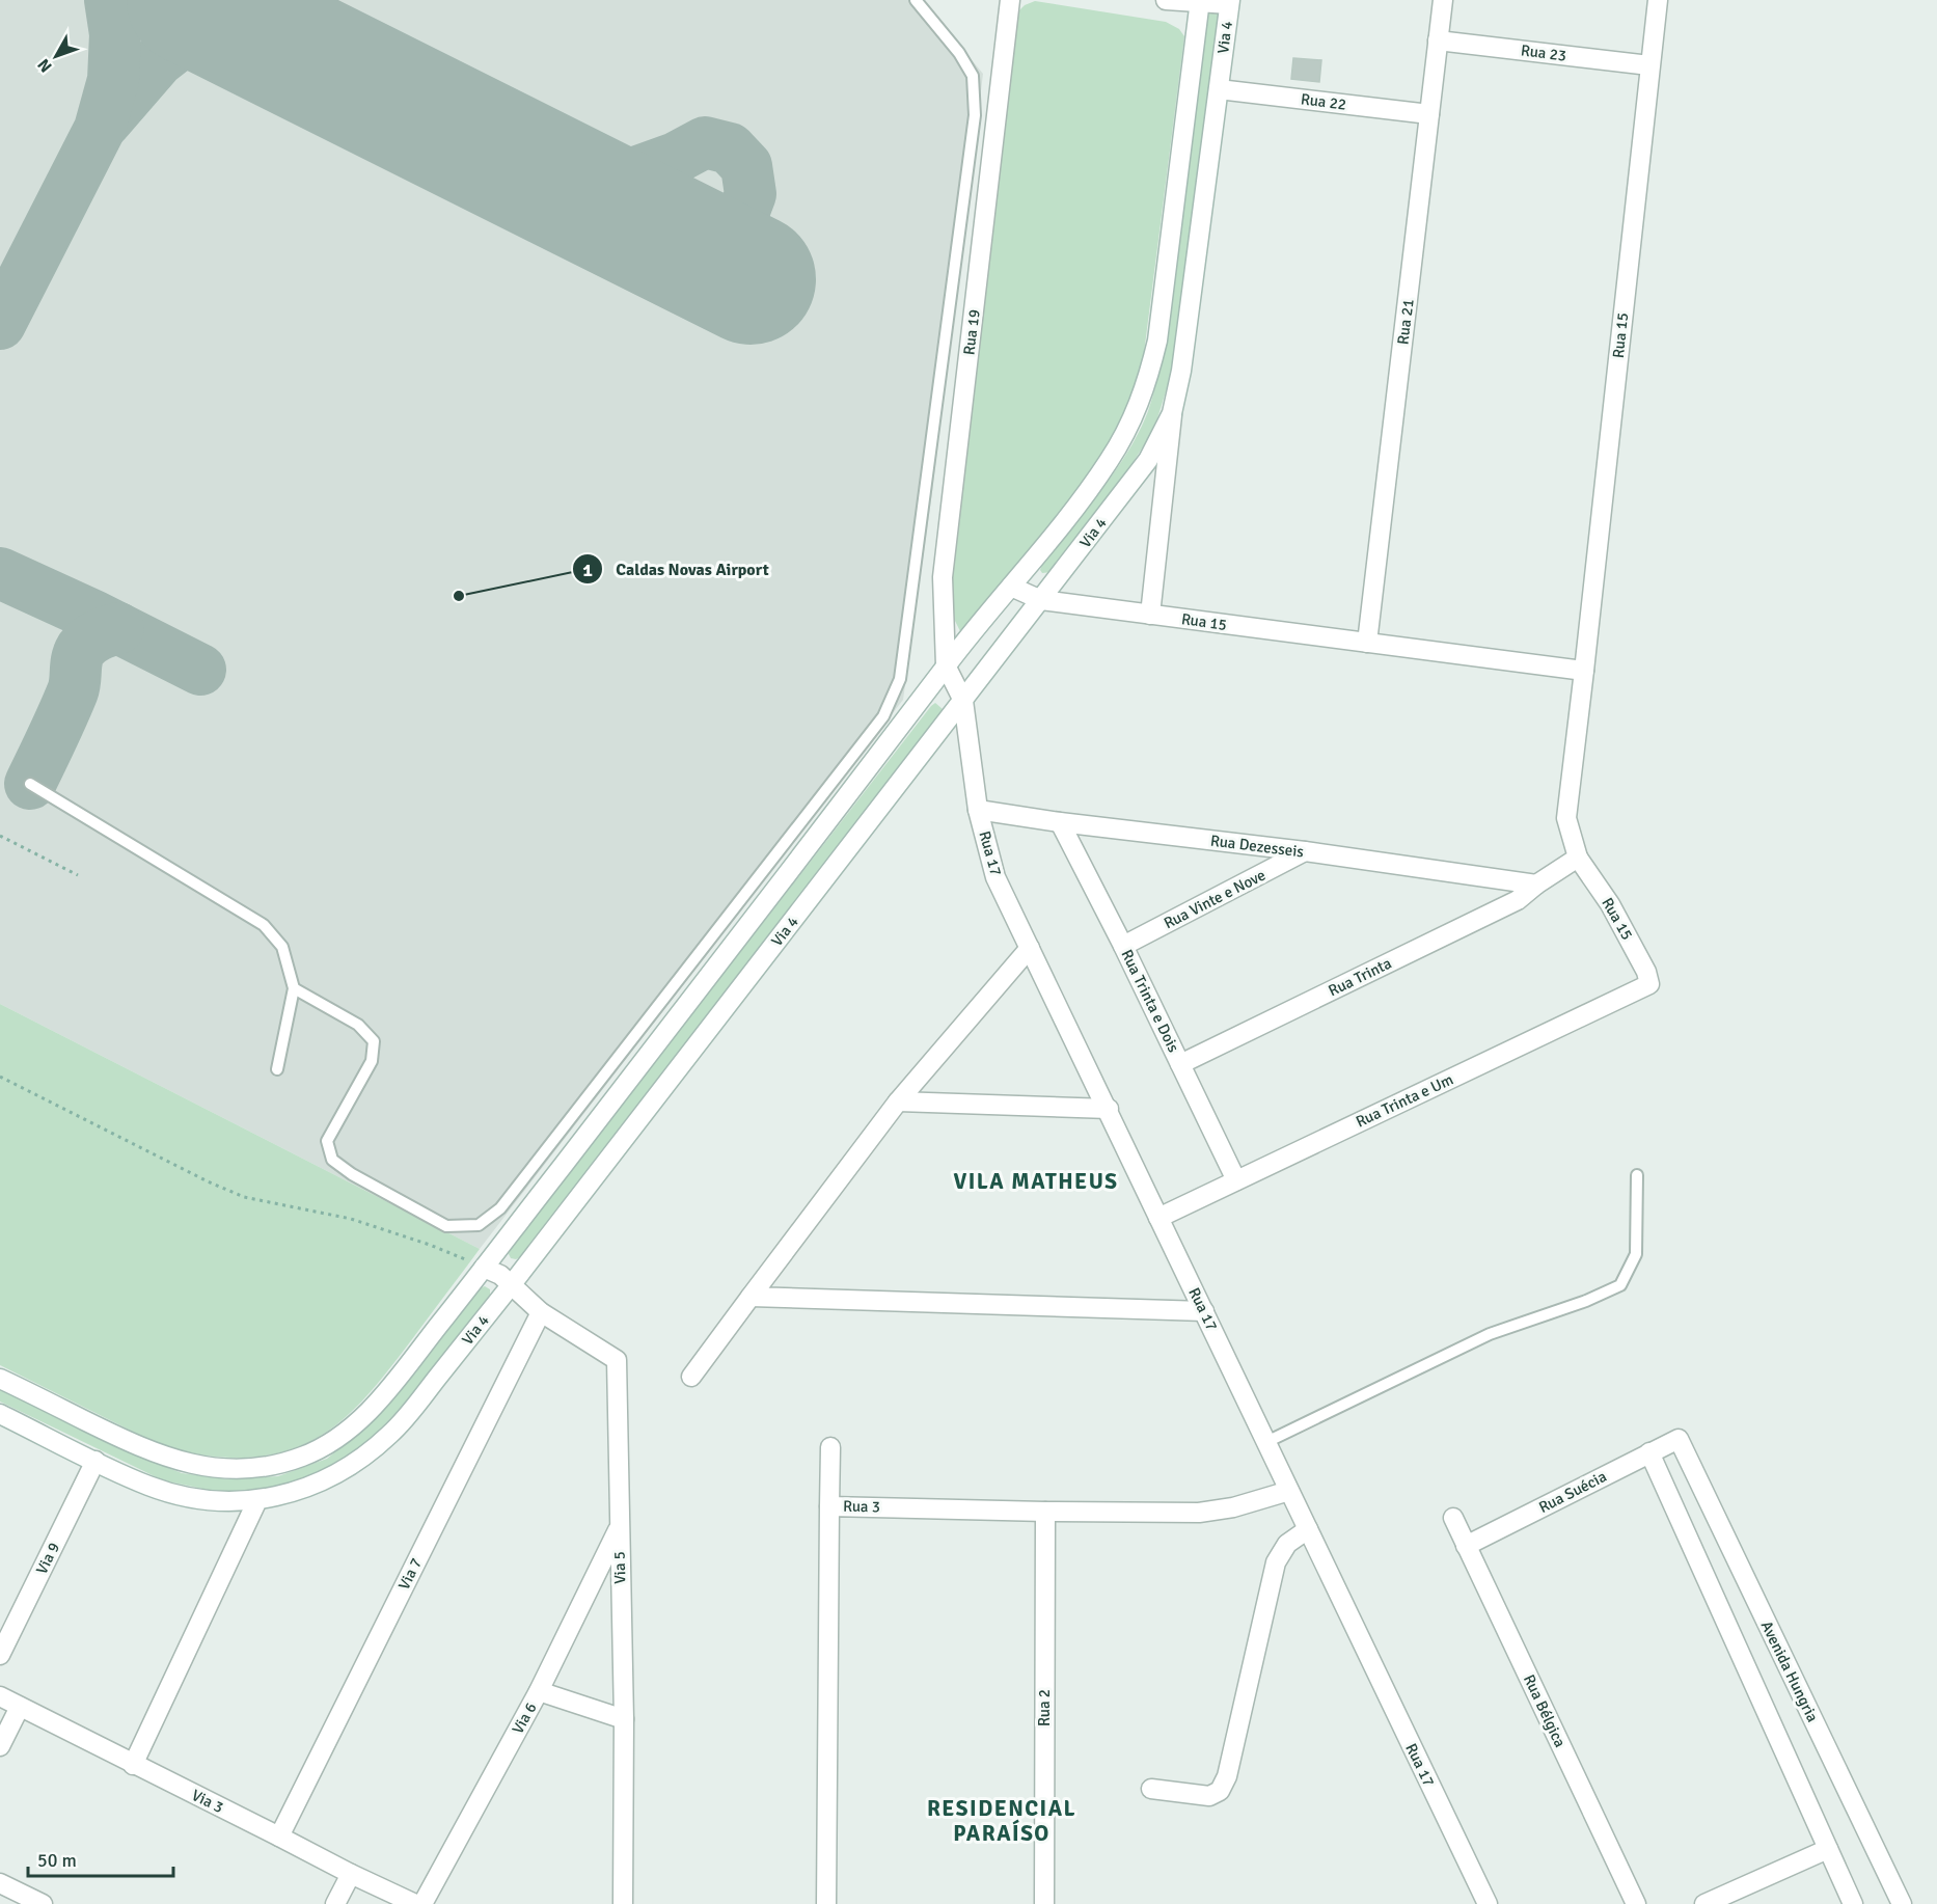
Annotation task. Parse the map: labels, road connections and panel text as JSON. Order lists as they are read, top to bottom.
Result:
{
  "streets": {
    "street": [
      "Via 4",
      "Rua 23",
      "Rua 22",
      "Rua 21",
      "Rua 19",
      "Rua 15",
      "Rua Dezesseis",
      "Rua 17",
      "Rua Vinte e Nove",
      "Rua Trinta",
      "Rua Trinta e Dois",
      "Rua Trinta e Um",
      "Rua Suécia",
      "Rua 3",
      "Via 9",
      "Via 5",
      "Via 7",
      "Avenida Hungria",
      "Rua 2",
      "Rua Bélgica",
      "Via 6",
      "Via 3"
    ]
  },
  "crossings": [
    ["Via 4", "Rua 22"],
    ["Via 4", "Rua 19"],
    ["Via 4", "Rua 15"],
    ["Via 4", "Rua 17"],
    ["Via 4", "Via 9"],
    ["Via 4", "Via 5"],
    ["Rua 23", "Rua 21"],
    ["Rua 23", "Rua 15"],
    ["Rua 22", "Rua 21"],
    ["Rua 21", "Rua 15"],
    ["Rua 19", "Rua 17"],
    ["Rua 15", "Rua Trinta e Um"],
    ["Rua Dezesseis", "Rua 17"],
    ["Rua Dezesseis", "Rua Vinte e Nove"],
    ["Rua Dezesseis", "Rua Trinta"],
    ["Rua Dezesseis", "Rua Trinta e Dois"],
    ["Rua 17", "Rua Trinta e Um"],
    ["Rua 17", "Rua 3"],
    ["Rua Vinte e Nove", "Rua Trinta e Dois"],
    ["Rua Trinta", "Rua Trinta e Dois"],
    ["Rua Trinta e Dois", "Rua Trinta e Um"],
    ["Rua Suécia", "Avenida Hungria"],
    ["Rua Suécia", "Rua Bélgica"],
    ["Rua 3", "Rua 2"],
    ["Via 5", "Via 7"],
    ["Via 5", "Via 6"],
    ["Via 7", "Via 3"]
  ],
  "districts": ["VILA MATHEUS", "RESIDENCIAL PARAÍSO"],
  "places": ["Caldas Novas Airport"],
  "scale_bar": "50 m",
  "north": "bottom left"
}
